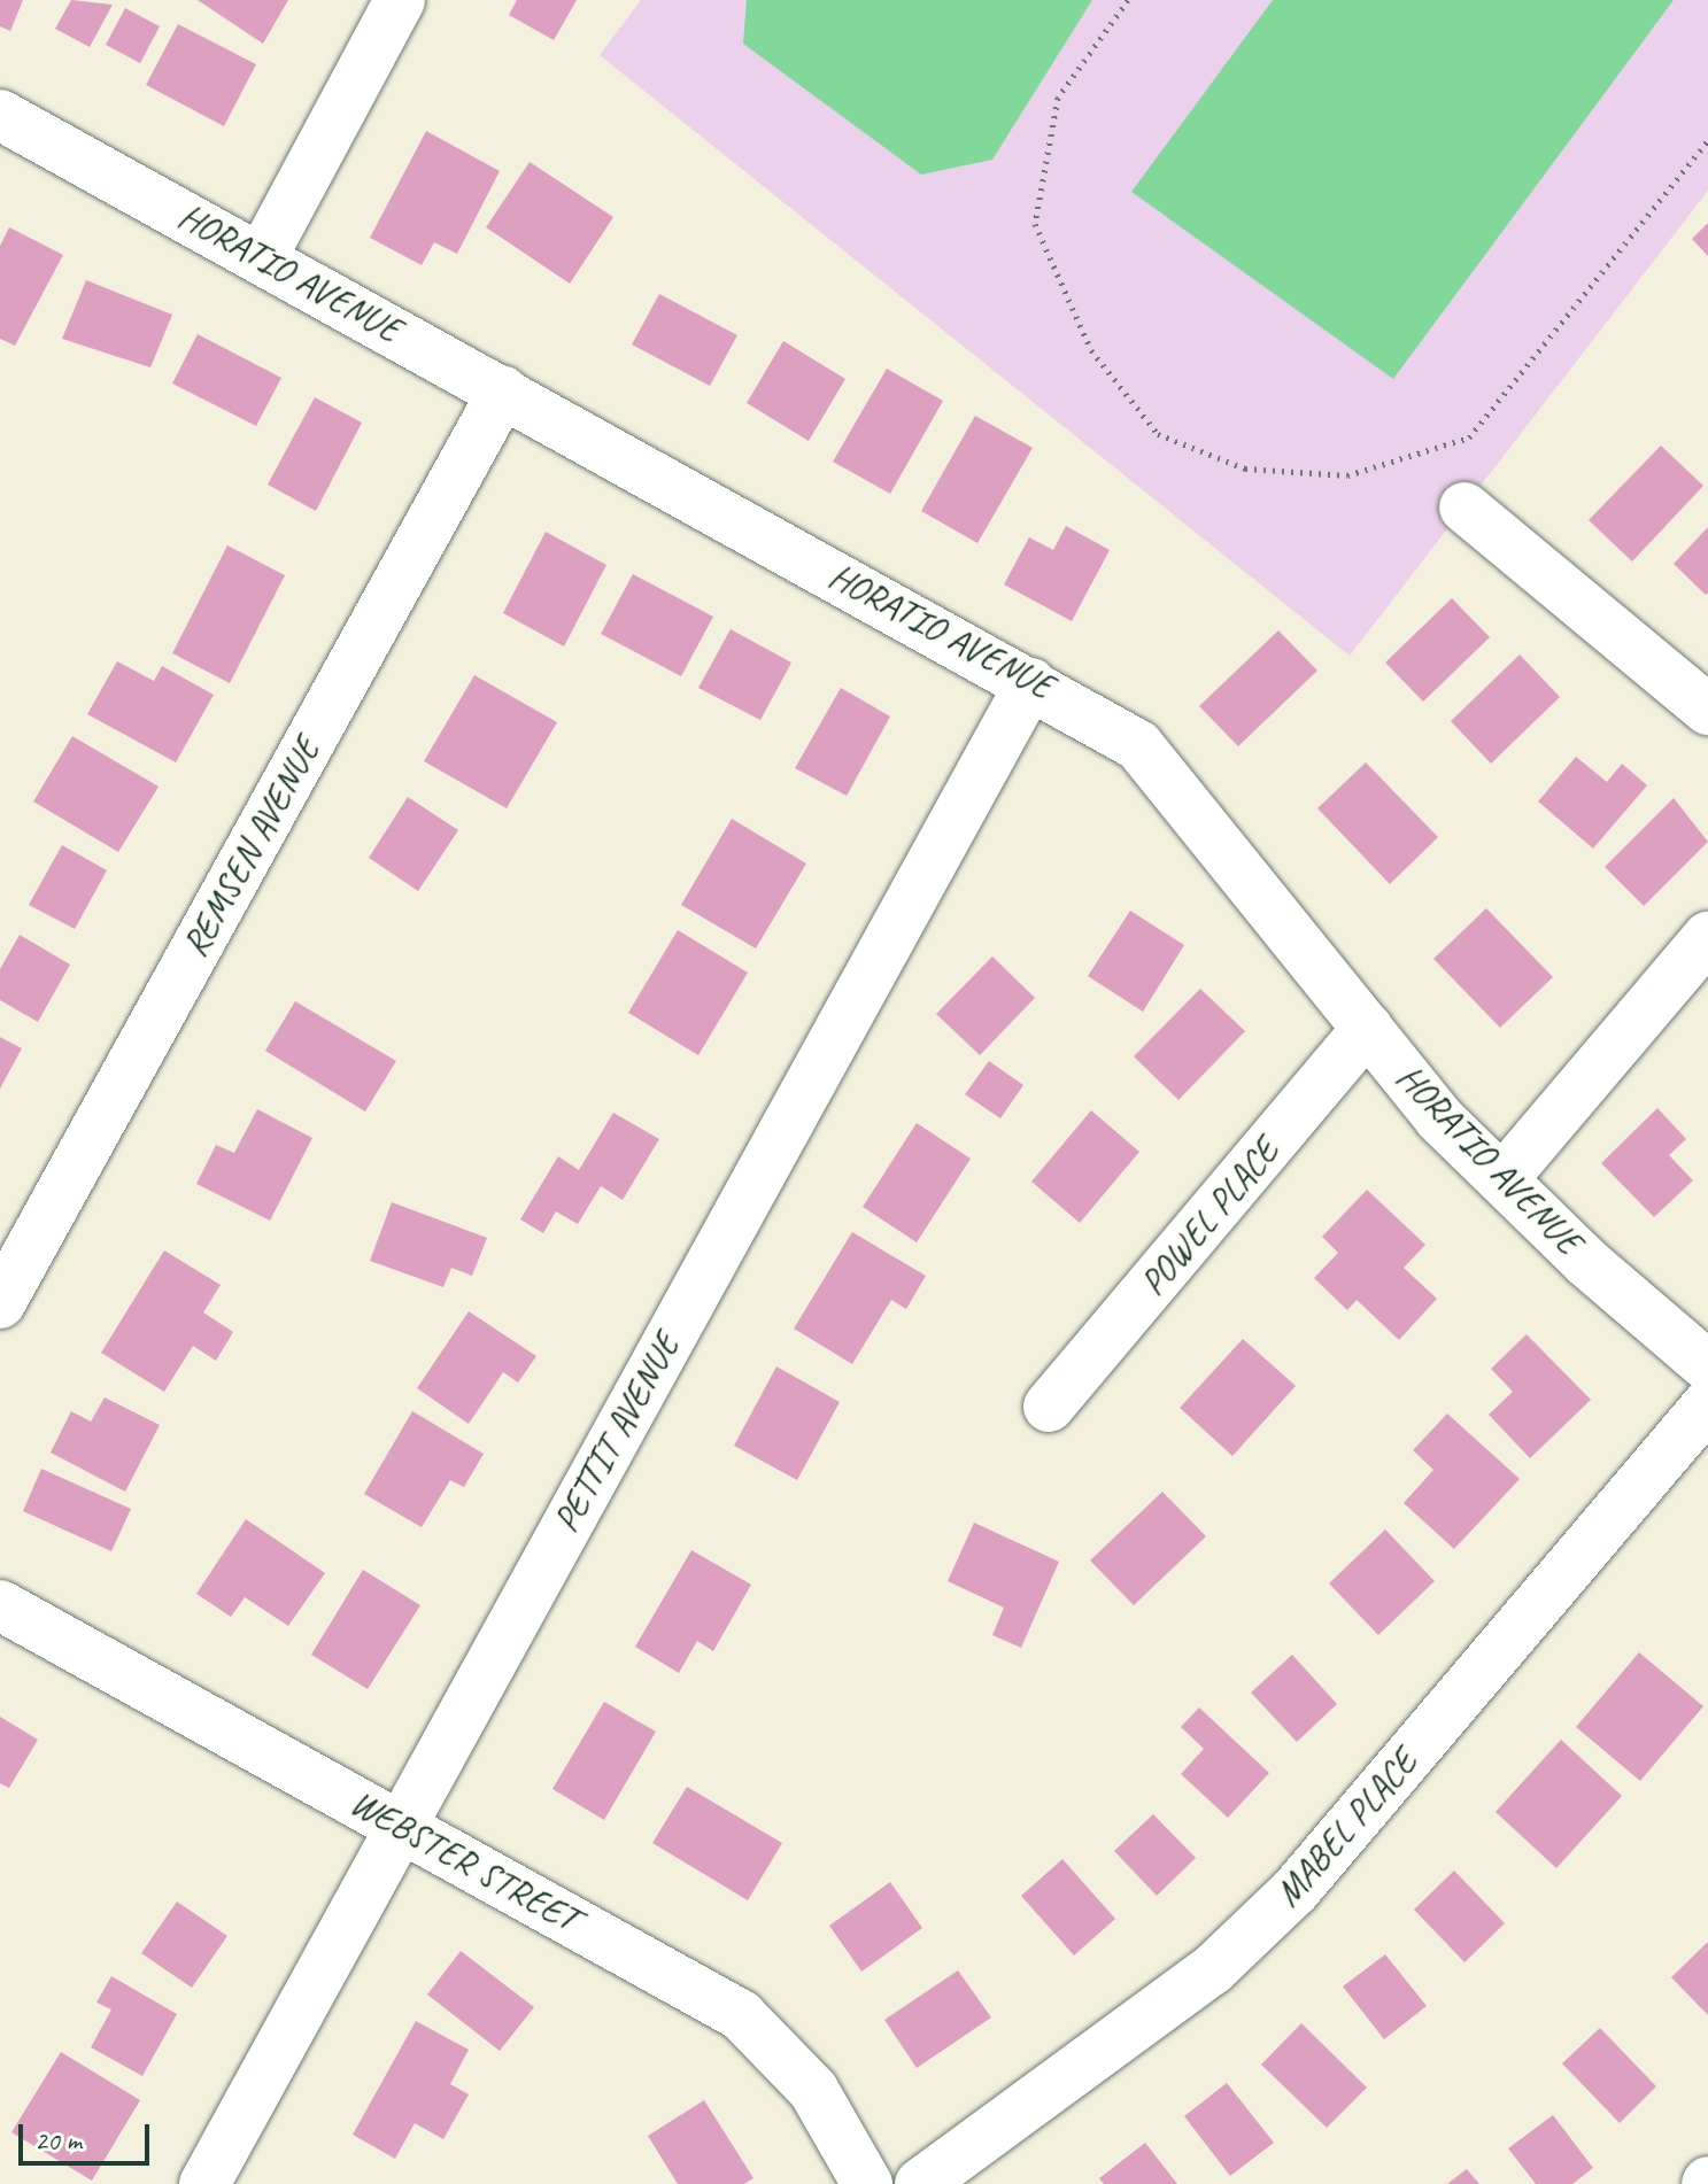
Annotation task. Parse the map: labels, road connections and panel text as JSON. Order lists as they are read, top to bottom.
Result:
{
  "streets": {
    "street": [
      "HORATIO AVENUE",
      "REMSEN AVENUE",
      "POWEL PLACE",
      "PETTIT AVENUE",
      "MABEL PLACE",
      "WEBSTER STREET"
    ]
  },
  "crossings": [
    ["HORATIO AVENUE", "REMSEN AVENUE"],
    ["HORATIO AVENUE", "POWEL PLACE"],
    ["HORATIO AVENUE", "PETTIT AVENUE"],
    ["PETTIT AVENUE", "WEBSTER STREET"]
  ],
  "scale_bar": "20 m"
}
